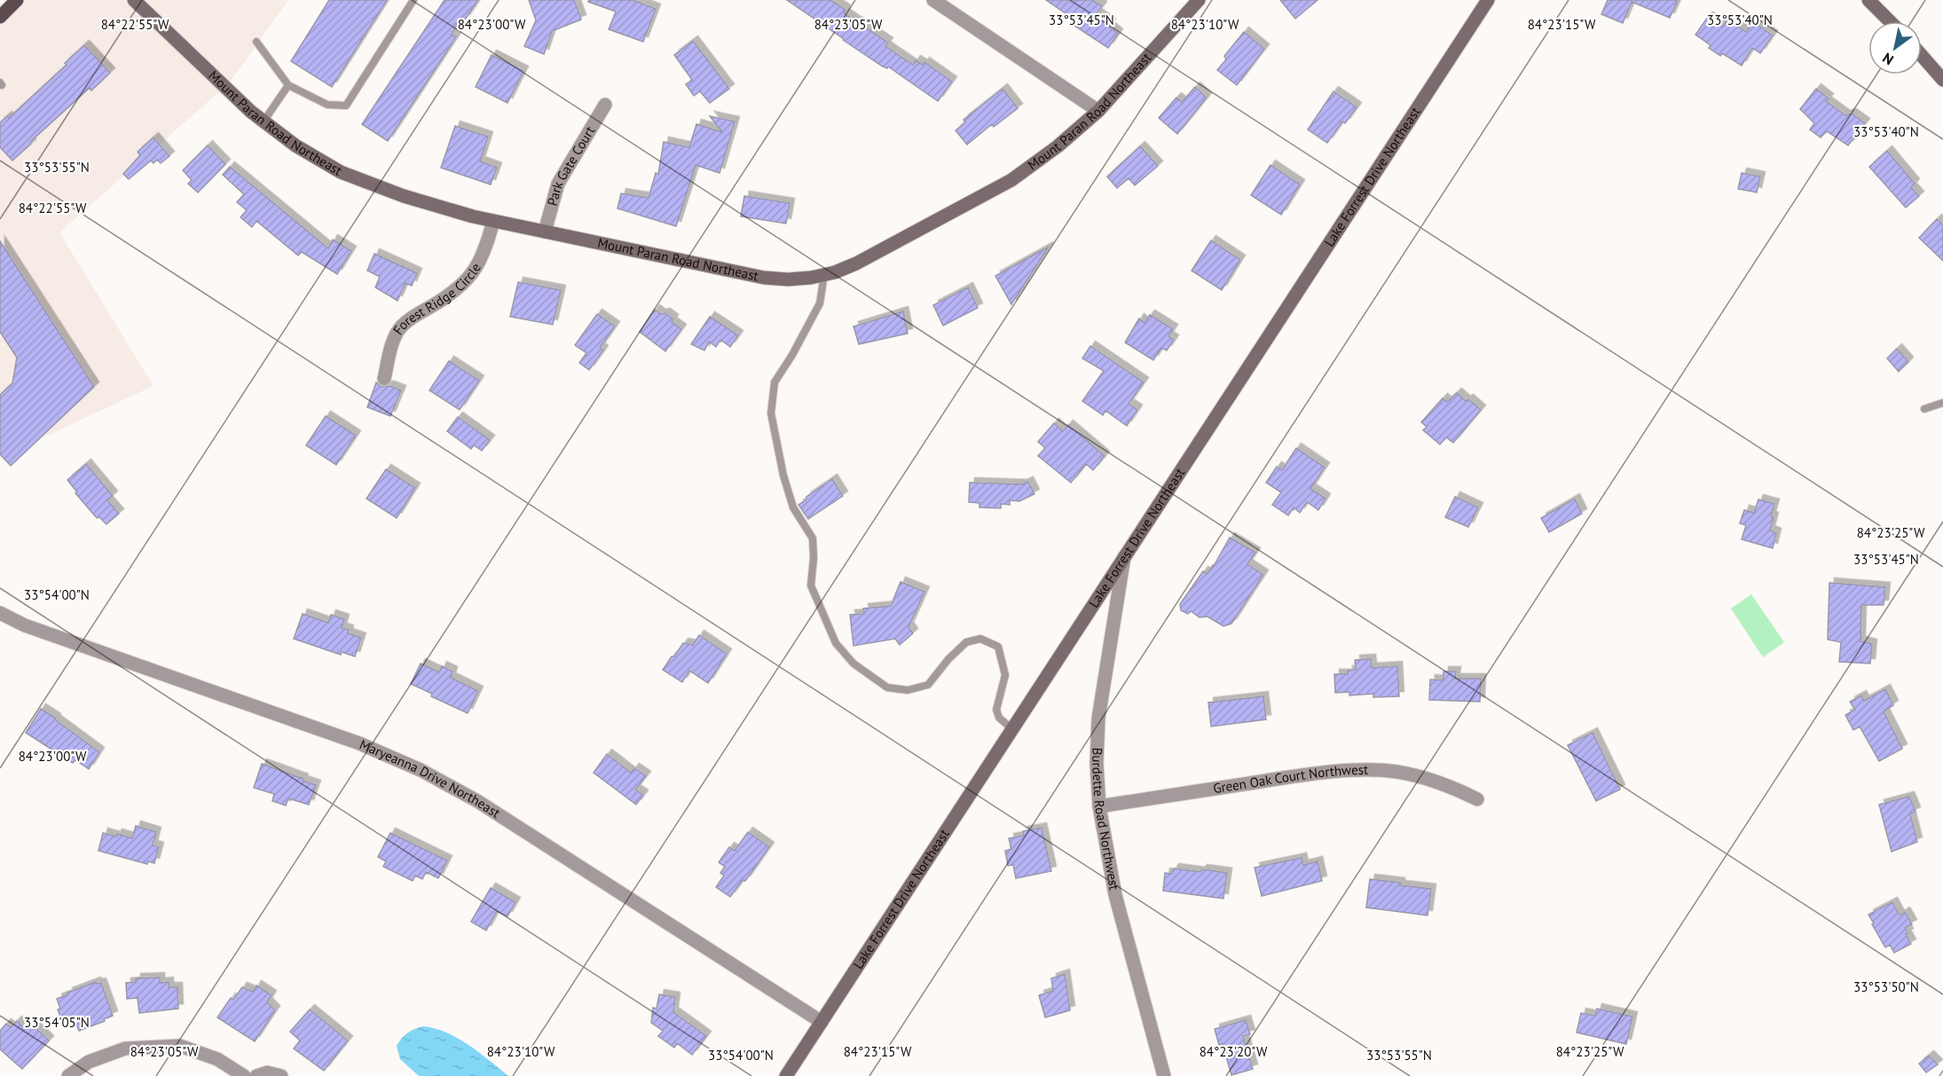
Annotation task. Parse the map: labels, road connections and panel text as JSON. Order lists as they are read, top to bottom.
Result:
{
  "streets": {
    "main road": ["Mount Paran Road Northeast", "Lake Forrest Drive Northeast"],
    "street": [
      "Park Gate Court",
      "Forest Ridge Circle",
      "Maryeanna Drive Northeast",
      "Green Oak Court Northwest",
      "Burdette Road Northwest"
    ]
  },
  "crossings": [
    ["Mount Paran Road Northeast", "Park Gate Court"],
    ["Mount Paran Road Northeast", "Forest Ridge Circle"],
    ["Lake Forrest Drive Northeast", "Maryeanna Drive Northeast"],
    ["Lake Forrest Drive Northeast", "Burdette Road Northwest"],
    ["Green Oak Court Northwest", "Burdette Road Northwest"]
  ],
  "north": "bottom left",
  "coordinates": [
    "33°53'45\"N",
    "33°53'40\"N",
    "84°23'10\"W",
    "84°22'55\"W",
    "84°23'00\"W",
    "84°23'05\"W",
    "84°23'15\"W",
    "33°53'55\"N",
    "84°23'25\"W",
    "33°54'00\"N",
    "33°53'50\"N",
    "33°54'05\"N",
    "84°23'20\"W"
  ]
}
